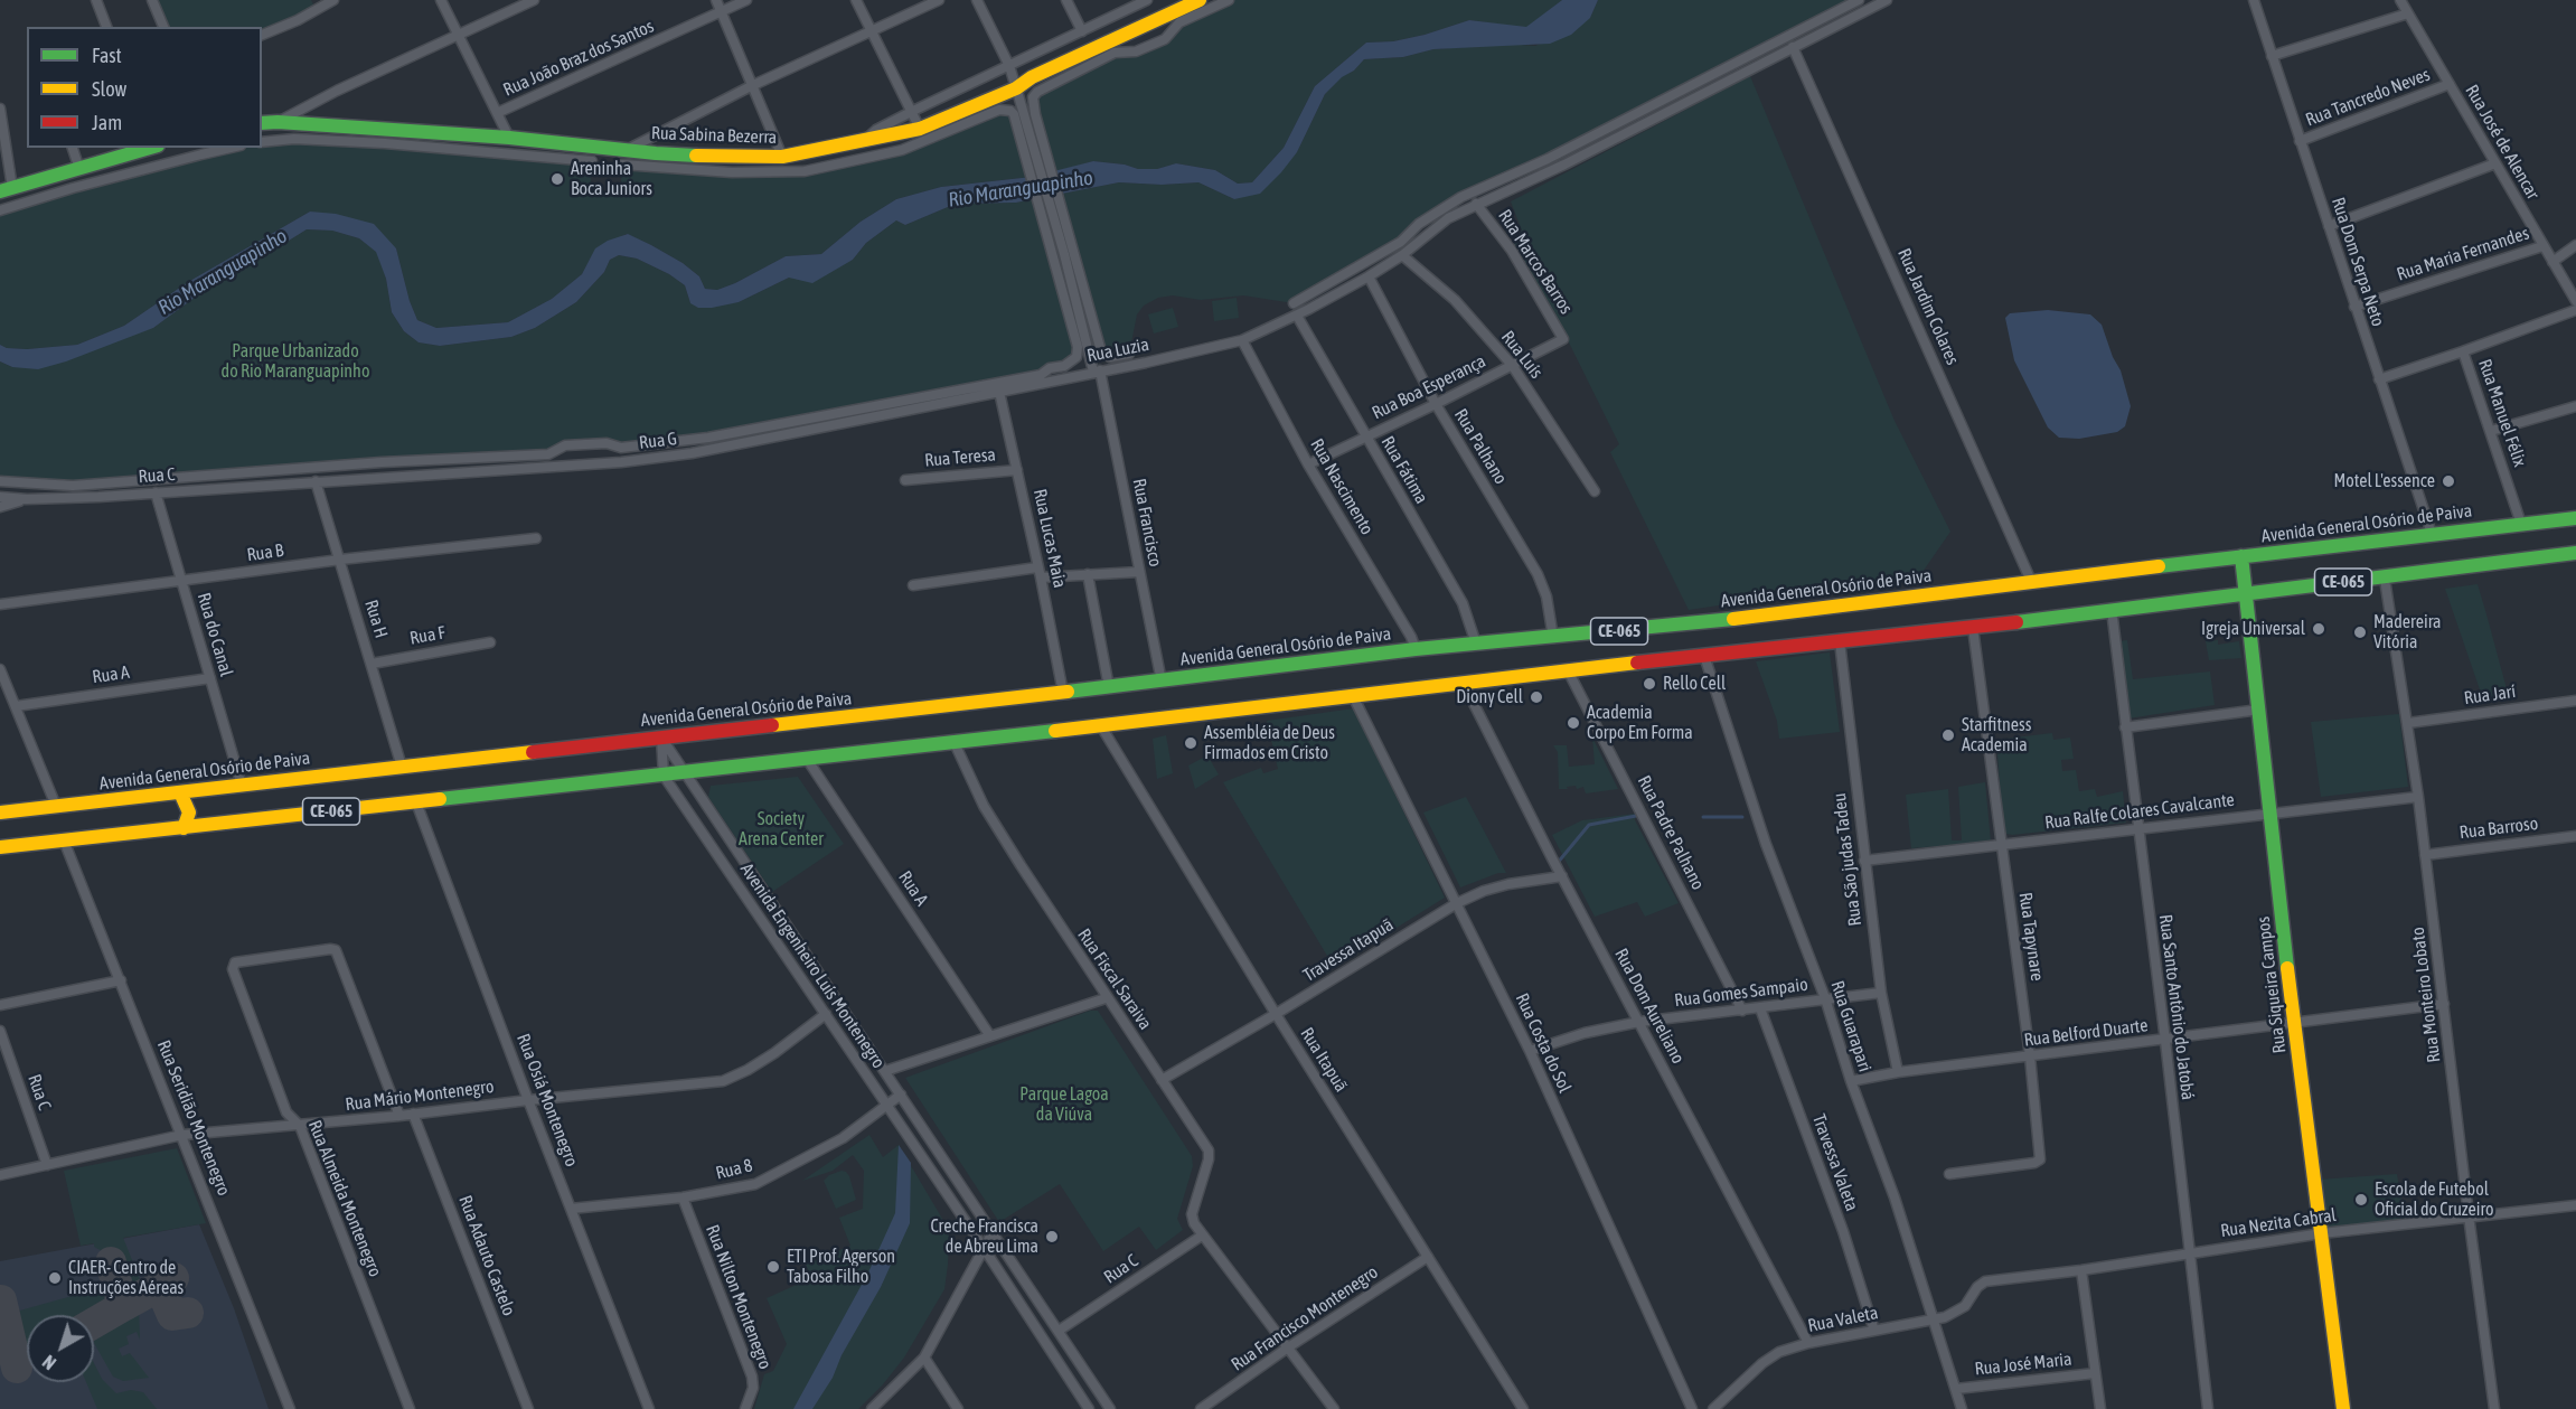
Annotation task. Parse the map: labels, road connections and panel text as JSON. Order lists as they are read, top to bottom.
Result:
{
  "streets": {
    "main road": [
      "Rua Sabina Bezerra",
      "Avenida General Osório de Paiva",
      "CE-065",
      "Rua Siqueira Campos"
    ],
    "street": [
      "Rua João Braz dos Santos",
      "Rua Tancredo Neves",
      "Rua José de Alencar",
      "Rua Maria Fernandes",
      "Rua Marcos Barros",
      "Rua Dom Serpa Neto",
      "Rua Jardim Colares",
      "Rua Luzia",
      "Rua Luís",
      "Rua Boa Esperança",
      "Rua Manuel Félix",
      "Rua G",
      "Rua Palhano",
      "Rua Teresa",
      "Rua Fátima",
      "Rua C",
      "Rua Nascimento",
      "Rua Francisco",
      "Rua Lucas Maia",
      "Rua B",
      "Rua H",
      "Rua do Canal",
      "Rua F",
      "Rua A",
      "Rua Jarí",
      "Rua Ralfe Colares Cavalcante",
      "Rua Barroso",
      "Rua Padre Palhano",
      "Rua São judas Tadeu",
      "Rua Tapynare",
      "Travessa Itapuã",
      "Avenida Engenheiro Luís Montenegro",
      "Rua Fiscal Saraiva",
      "Rua Gomes Sampaio",
      "Rua Monteiro Lobato",
      "Rua Dom Aureliano",
      "Rua Santo Antônio do Jatobá",
      "Rua Guarapari",
      "Rua Belford Duarte",
      "Rua Costa do Sol",
      "Rua Itapuã",
      "Rua Mário Montenegro",
      "Rua Osiá Montenegro",
      "Rua Seridião Montenegro",
      "Travessa Valeta",
      "Rua 8",
      "Rua Almeida Montenegro",
      "Rua Nezita Cabral",
      "Rua Adauto Castelo",
      "Rua Nilton Montenegro",
      "Rua Francisco Montenegro",
      "Rua Valeta",
      "Rua José Maria"
    ]
  },
  "crossings": [
    ["Rua Tancredo Neves", "Rua José de Alencar"],
    ["Rua Tancredo Neves", "Rua Dom Serpa Neto"],
    ["Rua Sabina Bezerra", "Rua Francisco"],
    ["Rua José de Alencar", "Rua Maria Fernandes"],
    ["Rua Maria Fernandes", "Rua Dom Serpa Neto"],
    ["Rua Marcos Barros", "Rua Boa Esperança"],
    ["Rua Dom Serpa Neto", "Avenida General Osório de Paiva"],
    ["Rua Jardim Colares", "Avenida General Osório de Paiva"],
    ["Rua Luzia", "Rua G"],
    ["Rua Luzia", "Rua Nascimento"],
    ["Rua Luzia", "Rua Francisco"],
    ["Rua Luzia", "Rua Lucas Maia"],
    ["Rua Luís", "Rua Boa Esperança"],
    ["Rua Boa Esperança", "Rua Palhano"],
    ["Rua Boa Esperança", "Rua Fátima"],
    ["Rua Boa Esperança", "Rua Nascimento"],
    ["Rua Manuel Félix", "Avenida General Osório de Paiva"],
    ["Rua G", "Rua C"],
    ["Rua G", "Rua Lucas Maia"],
    ["Rua G", "Rua H"],
    ["Rua Palhano", "Avenida General Osório de Paiva"],
    ["Rua Teresa", "Rua Lucas Maia"],
    ["Rua Fátima", "Avenida General Osório de Paiva"],
    ["Rua C", "Rua H"],
    ["Rua C", "Rua do Canal"],
    ["Rua C", "Avenida Engenheiro Luís Montenegro"],
    ["Rua C", "Rua Fiscal Saraiva"],
    ["Rua C", "Rua Mário Montenegro"],
    ["Rua Nascimento", "Avenida General Osório de Paiva"],
    ["Rua Francisco", "Avenida General Osório de Paiva"],
    ["Avenida General Osório de Paiva", "Rua Lucas Maia"],
    ["Avenida General Osório de Paiva", "Rua H"],
    ["Avenida General Osório de Paiva", "Rua do Canal"],
    ["Avenida General Osório de Paiva", "Avenida Engenheiro Luís Montenegro"],
    ["Avenida General Osório de Paiva", "Rua Siqueira Campos"],
    ["Rua B", "Rua H"],
    ["Rua B", "Rua do Canal"],
    ["CE-065", "Rua A"],
    ["CE-065", "Rua Padre Palhano"],
    ["CE-065", "Rua São judas Tadeu"],
    ["CE-065", "Rua Tapynare"],
    ["CE-065", "Avenida Engenheiro Luís Montenegro"],
    ["CE-065", "Rua Fiscal Saraiva"],
    ["CE-065", "Rua Siqueira Campos"],
    ["CE-065", "Rua Monteiro Lobato"],
    ["CE-065", "Rua Dom Aureliano"],
    ["CE-065", "Rua Santo Antônio do Jatobá"],
    ["CE-065", "Rua Guarapari"],
    ["CE-065", "Rua Costa do Sol"],
    ["CE-065", "Rua Itapuã"],
    ["CE-065", "Rua Osiá Montenegro"],
    ["CE-065", "Rua Seridião Montenegro"],
    ["Rua H", "Rua F"],
    ["Rua do Canal", "Rua A"],
    ["Rua Jarí", "Rua Monteiro Lobato"],
    ["Rua Ralfe Colares Cavalcante", "Rua São judas Tadeu"],
    ["Rua Ralfe Colares Cavalcante", "Rua Tapynare"],
    ["Rua Ralfe Colares Cavalcante", "Rua Siqueira Campos"],
    ["Rua Ralfe Colares Cavalcante", "Rua Monteiro Lobato"],
    ["Rua Ralfe Colares Cavalcante", "Rua Santo Antônio do Jatobá"],
    ["Rua Barroso", "Rua Monteiro Lobato"],
    ["Rua Padre Palhano", "Rua Gomes Sampaio"],
    ["Rua São judas Tadeu", "Rua Gomes Sampaio"],
    ["Rua São judas Tadeu", "Rua Belford Duarte"],
    ["Rua Tapynare", "Rua Belford Duarte"],
    ["Travessa Itapuã", "Rua Fiscal Saraiva"],
    ["Travessa Itapuã", "Rua Dom Aureliano"],
    ["Travessa Itapuã", "Rua Costa do Sol"],
    ["Travessa Itapuã", "Rua Itapuã"],
    ["Avenida Engenheiro Luís Montenegro", "Rua Mário Montenegro"],
    ["Avenida Engenheiro Luís Montenegro", "Rua 8"],
    ["Rua Siqueira Campos", "Rua Belford Duarte"],
    ["Rua Siqueira Campos", "Rua Nezita Cabral"],
    ["Rua Gomes Sampaio", "Rua Dom Aureliano"],
    ["Rua Gomes Sampaio", "Rua Guarapari"],
    ["Rua Gomes Sampaio", "Rua Costa do Sol"],
    ["Rua Gomes Sampaio", "Travessa Valeta"],
    ["Rua Monteiro Lobato", "Rua Belford Duarte"],
    ["Rua Monteiro Lobato", "Rua Nezita Cabral"],
    ["Rua Dom Aureliano", "Rua Valeta"],
    ["Rua Santo Antônio do Jatobá", "Rua Belford Duarte"],
    ["Rua Santo Antônio do Jatobá", "Rua Nezita Cabral"],
    ["Rua Guarapari", "Rua Belford Duarte"],
    ["Rua Guarapari", "Rua Valeta"],
    ["Rua Guarapari", "Rua José Maria"],
    ["Rua Itapuã", "Rua Francisco Montenegro"],
    ["Rua Mário Montenegro", "Rua Osiá Montenegro"],
    ["Rua Mário Montenegro", "Rua Seridião Montenegro"],
    ["Rua Mário Montenegro", "Rua Almeida Montenegro"],
    ["Rua Mário Montenegro", "Rua Adauto Castelo"],
    ["Rua Osiá Montenegro", "Rua 8"],
    ["Travessa Valeta", "Rua Valeta"],
    ["Rua 8", "Rua Nilton Montenegro"],
    ["Rua Nezita Cabral", "Rua Valeta"]
  ],
  "water": ["Rio Maranguapinho"],
  "parks": ["Parque Urbanizado do Rio Maranguapinho", "Society Arena Center", "Parque Lagoa da Viúva"],
  "places": [
    "Areninha Boca Juniors",
    "Motel L'essence",
    "Igreja Universal",
    "Madereira Vitória",
    "Rello Cell",
    "Diony Cell",
    "Academia Corpo Em Forma",
    "Starfitness Academia",
    "Assembléia de Deus Firmados em Cristo",
    "Escola de Futebol Oficial do Cruzeiro",
    "Creche Francisca de Abreu Lima",
    "ETI Prof. Agerson Tabosa Filho",
    "CIAER- Centro de Instruções Aéreas"
  ],
  "legend": ["Fast", "Slow", "Jam"],
  "north": "bottom left"
}
